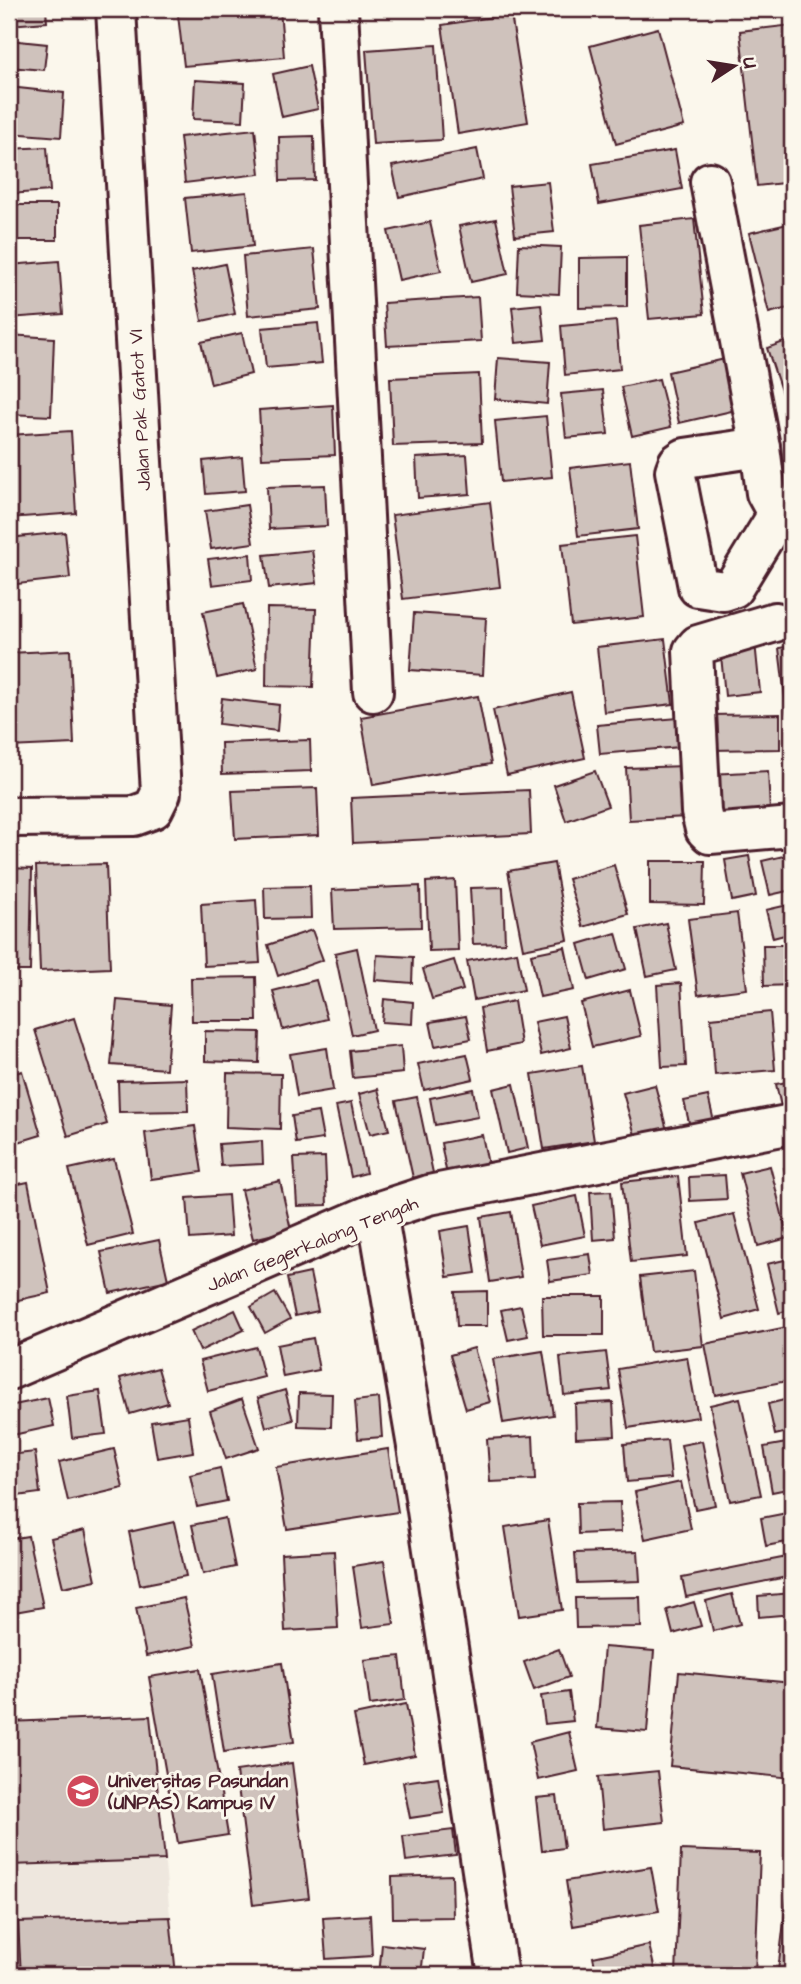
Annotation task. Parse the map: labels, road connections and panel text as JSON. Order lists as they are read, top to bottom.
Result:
{
  "streets": {
    "street": ["Jalan Pak Gatot VI", "Jalan Gegerkalong Tengah"]
  },
  "places": {
    "school or university": ["Universitas Pasundan (UNPAS) Kampus IV"]
  },
  "north": "right"
}
